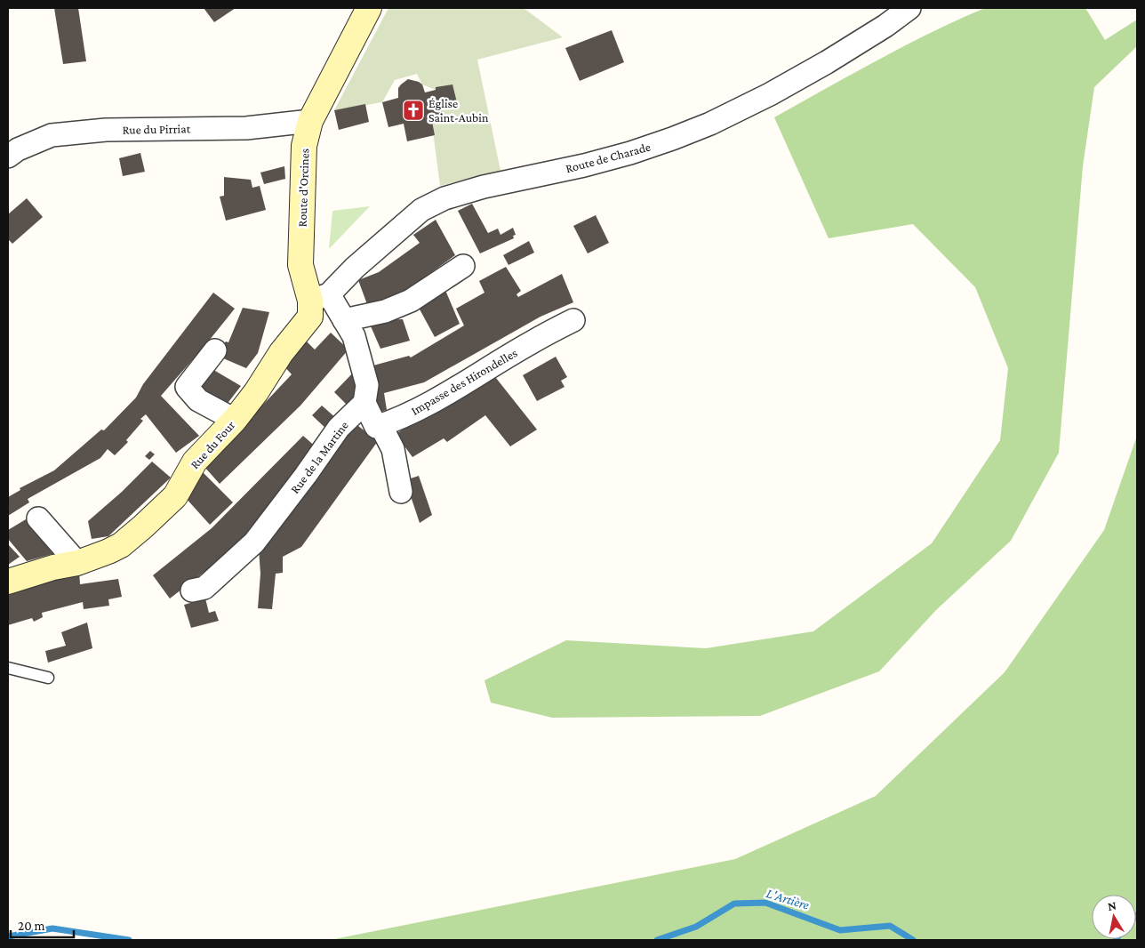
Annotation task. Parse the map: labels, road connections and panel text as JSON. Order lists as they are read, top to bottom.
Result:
{
  "streets": {
    "main road": ["Route d'Orcines", "Rue du Four"],
    "street": [
      "Rue du Pirriat",
      "Route de Charade",
      "Impasse des Hirondelles",
      "Rue de la Martine"
    ]
  },
  "crossings": [
    ["Rue du Pirriat", "Route d'Orcines"],
    ["Route de Charade", "Route d'Orcines"],
    ["Route de Charade", "Rue du Four"],
    ["Route d'Orcines", "Rue du Four"]
  ],
  "water": ["L'Artière"],
  "places": {
    "church": ["Église Saint-Aubin"]
  },
  "scale_bar": "20 m",
  "north": "top"
}
